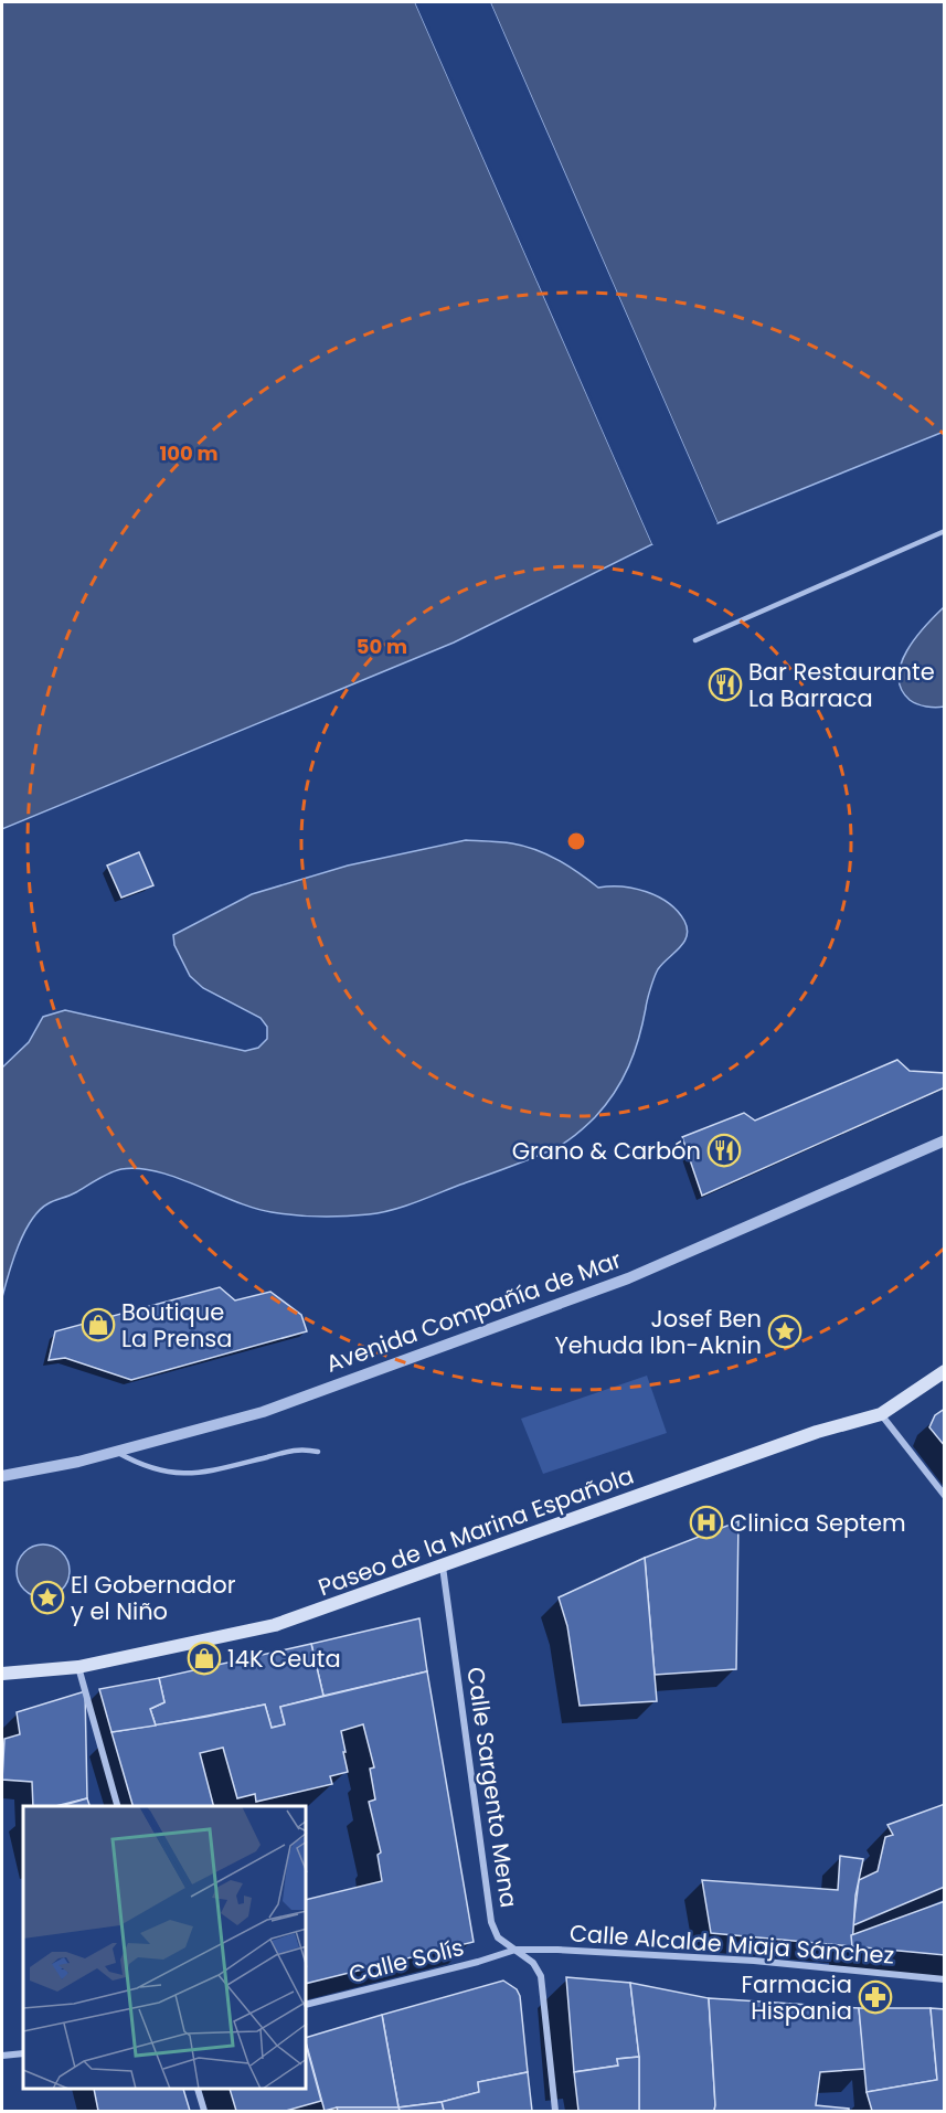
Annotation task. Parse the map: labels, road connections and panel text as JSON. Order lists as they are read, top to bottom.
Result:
{
  "streets": {
    "main road": ["Paseo de la Marina Española"],
    "street": [
      "Avenida Compañía de Mar",
      "Calle Sargento Mena",
      "Calle Alcalde Miaja Sánchez",
      "Calle Solís"
    ]
  },
  "crossings": [
    ["Paseo de la Marina Española", "Calle Sargento Mena"],
    ["Calle Sargento Mena", "Calle Alcalde Miaja Sánchez"],
    ["Calle Sargento Mena", "Calle Solís"],
    ["Calle Alcalde Miaja Sánchez", "Calle Solís"]
  ],
  "places": {
    "restaurant": ["Bar Restaurante La Barraca", "Grano & Carbón"],
    "shop": ["Boutique La Prensa", "14K Ceuta"],
    "place": ["Josef Ben Yehuda Ibn-Aknin", "El Gobernador y el Niño"],
    "hospital": ["Clinica Septem"],
    "pharmacy": ["Farmacia Hispania"]
  },
  "rings": ["100 m", "50 m"]
}
